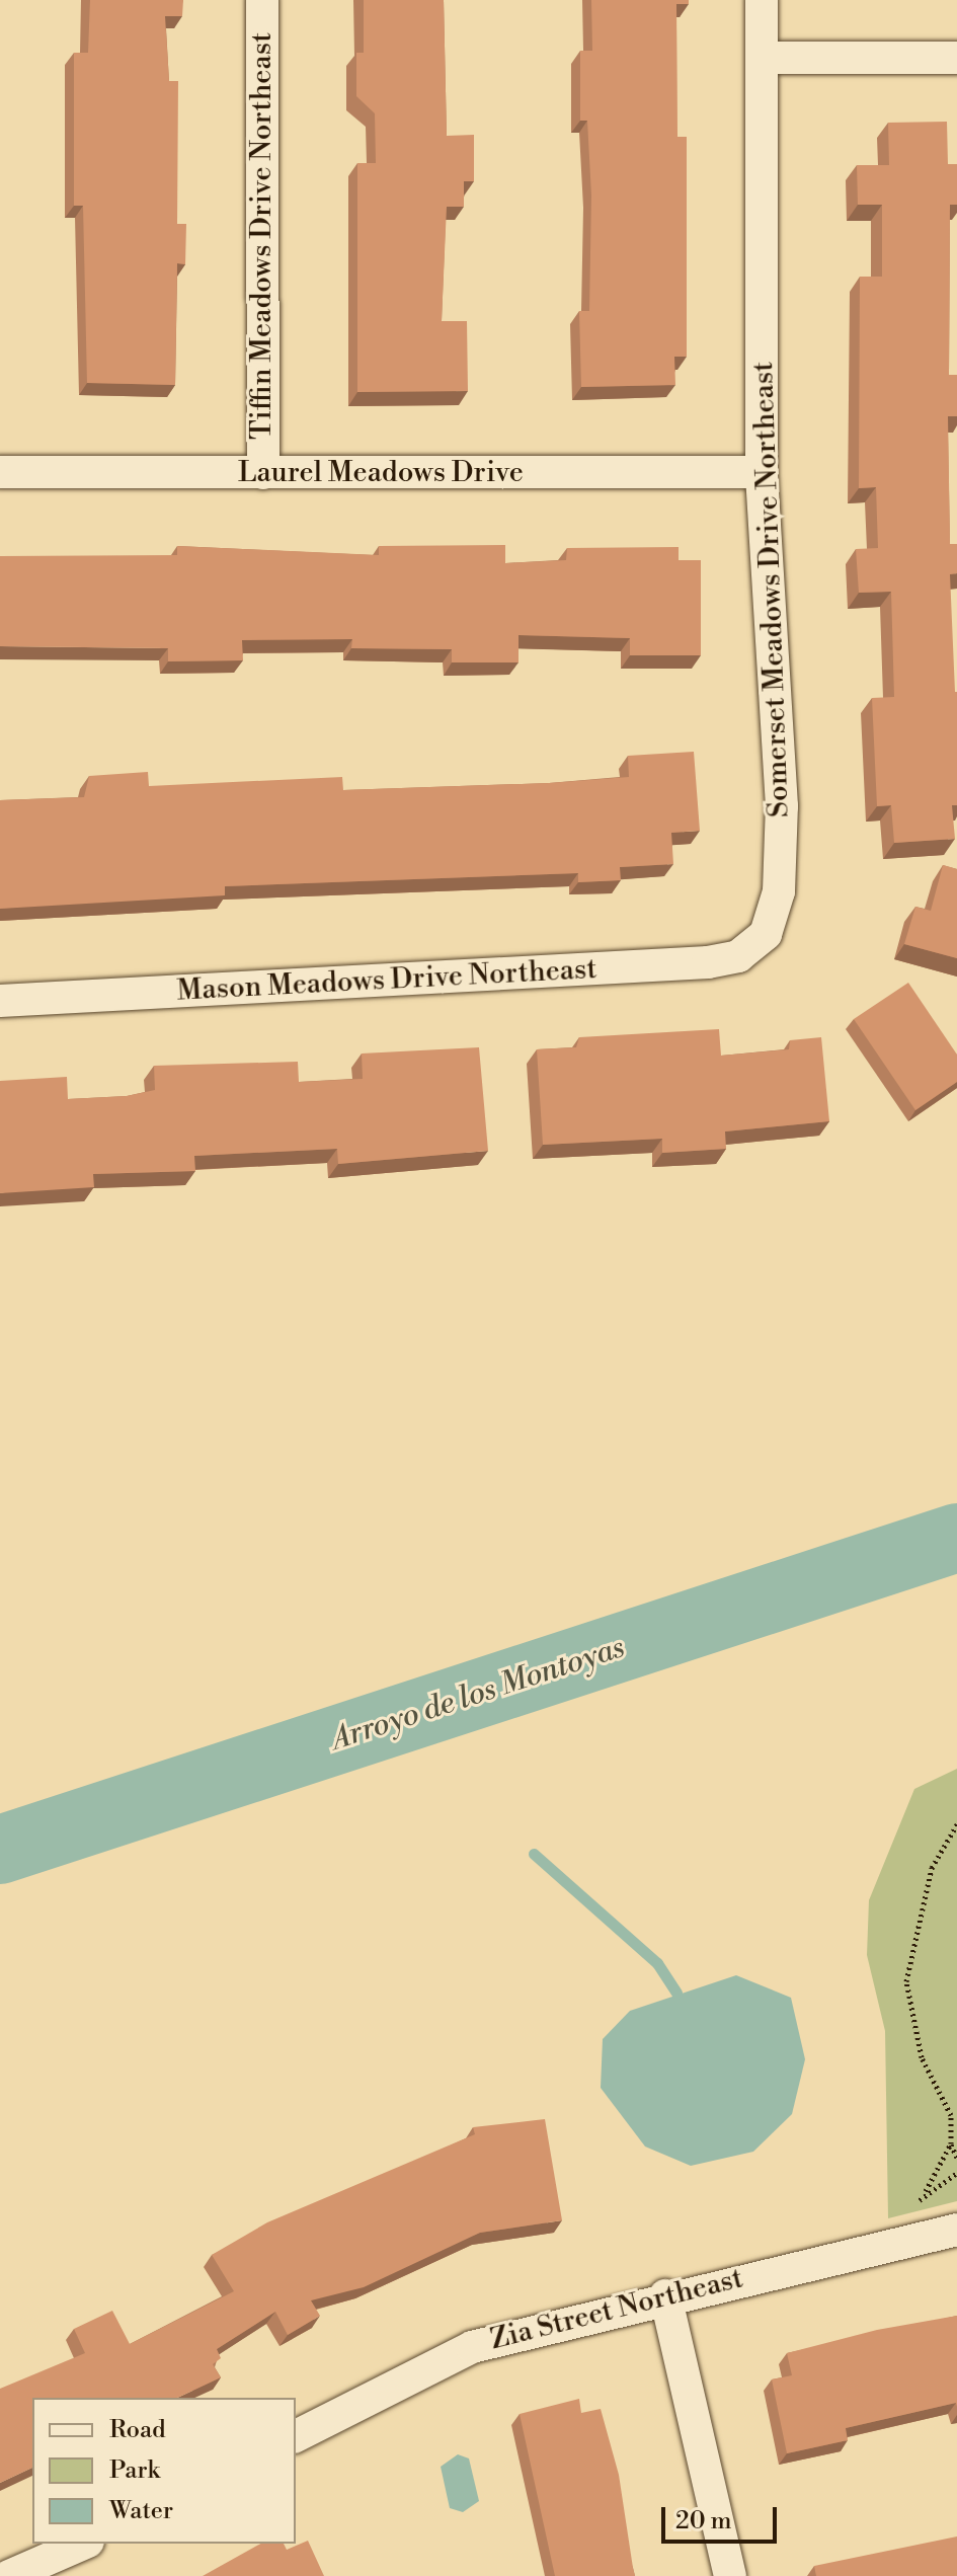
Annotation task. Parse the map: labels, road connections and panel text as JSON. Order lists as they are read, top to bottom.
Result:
{
  "streets": {
    "street": [
      "Tiffin Meadows Drive Northeast",
      "Laurel Meadows Drive",
      "Somerset Meadows Drive Northeast",
      "Mason Meadows Drive Northeast",
      "Zia Street Northeast"
    ]
  },
  "crossings": [
    ["Tiffin Meadows Drive Northeast", "Laurel Meadows Drive"],
    ["Laurel Meadows Drive", "Somerset Meadows Drive Northeast"],
    ["Somerset Meadows Drive Northeast", "Mason Meadows Drive Northeast"]
  ],
  "water": ["Arroyo de los Montoyas"],
  "legend": ["Road", "Park", "Water"],
  "scale_bar": "20 m"
}
